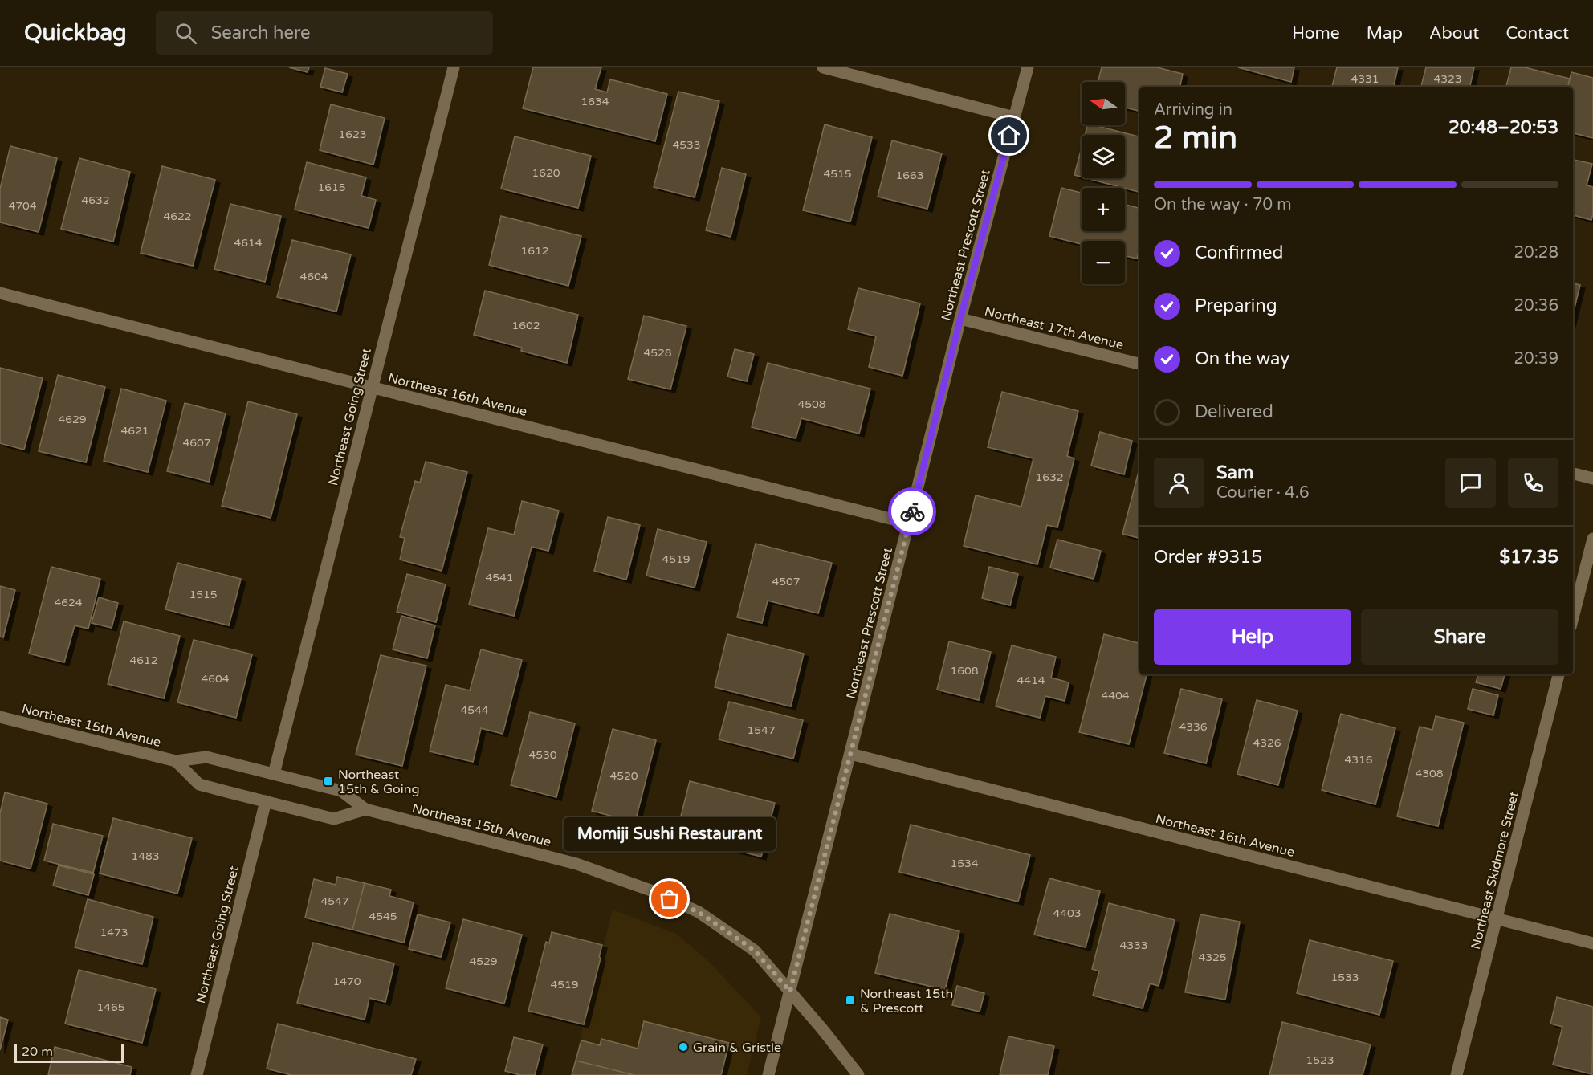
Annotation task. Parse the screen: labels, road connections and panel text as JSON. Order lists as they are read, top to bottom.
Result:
{
  "streets": {
    "street": [
      "Northeast Prescott Street",
      "Northeast 17th Avenue",
      "Northeast 16th Avenue",
      "Northeast Going Street",
      "Northeast 15th Avenue",
      "Northeast Skidmore Street"
    ]
  },
  "crossings": [
    ["Northeast Prescott Street", "Northeast 17th Avenue"],
    ["Northeast Prescott Street", "Northeast 16th Avenue"],
    ["Northeast Prescott Street", "Northeast 15th Avenue"],
    ["Northeast 16th Avenue", "Northeast Going Street"],
    ["Northeast 16th Avenue", "Northeast Skidmore Street"],
    ["Northeast Going Street", "Northeast 15th Avenue"]
  ],
  "places": {
    "transit": ["Northeast 15th & Going", "Northeast 15th & Prescott"],
    "other": ["Momiji Sushi Restaurant", "Grain & Gristle"]
  },
  "house_numbers": [
    "4331",
    "4323",
    "1634",
    "1623",
    "4533",
    "1620",
    "4515",
    "1663",
    "1615",
    "4632",
    "4704",
    "4622",
    "4614",
    "1612",
    "4604",
    "1602",
    "4528",
    "4508",
    "4629",
    "4621",
    "4607",
    "1632",
    "4519",
    "4541",
    "4507",
    "1515",
    "4624",
    "4612",
    "1608",
    "4604",
    "4414",
    "4404",
    "4544",
    "4336",
    "1547",
    "4326",
    "4530",
    "4316",
    "4308",
    "4520",
    "1483",
    "1534",
    "4547",
    "4403",
    "4545",
    "1473",
    "4333",
    "4325",
    "4529",
    "1533",
    "1470",
    "4519",
    "1465",
    "1523"
  ],
  "scale_bar": "20 m",
  "north": "left",
  "page": {
    "header": "Quickbag",
    "search": "Search here",
    "nav": [
      "Home",
      "Map",
      "About",
      "Contact"
    ],
    "map_buttons": ["+", "−"],
    "heading": ["2 min", "Arriving in", "20:48–20:53"],
    "panel": [
      "Sam",
      "Courier · 4.6",
      "Order #9315",
      "$17.35"
    ],
    "bar": "On the way · 70 m",
    "list": [
      ["Confirmed", "20:28"],
      ["Preparing", "20:36"],
      ["On the way", "20:39"],
      "Delivered"
    ],
    "buttons": ["Help", "Share"],
    "bubble": "Momiji Sushi Restaurant",
    "scale": "20 m"
  }
}
